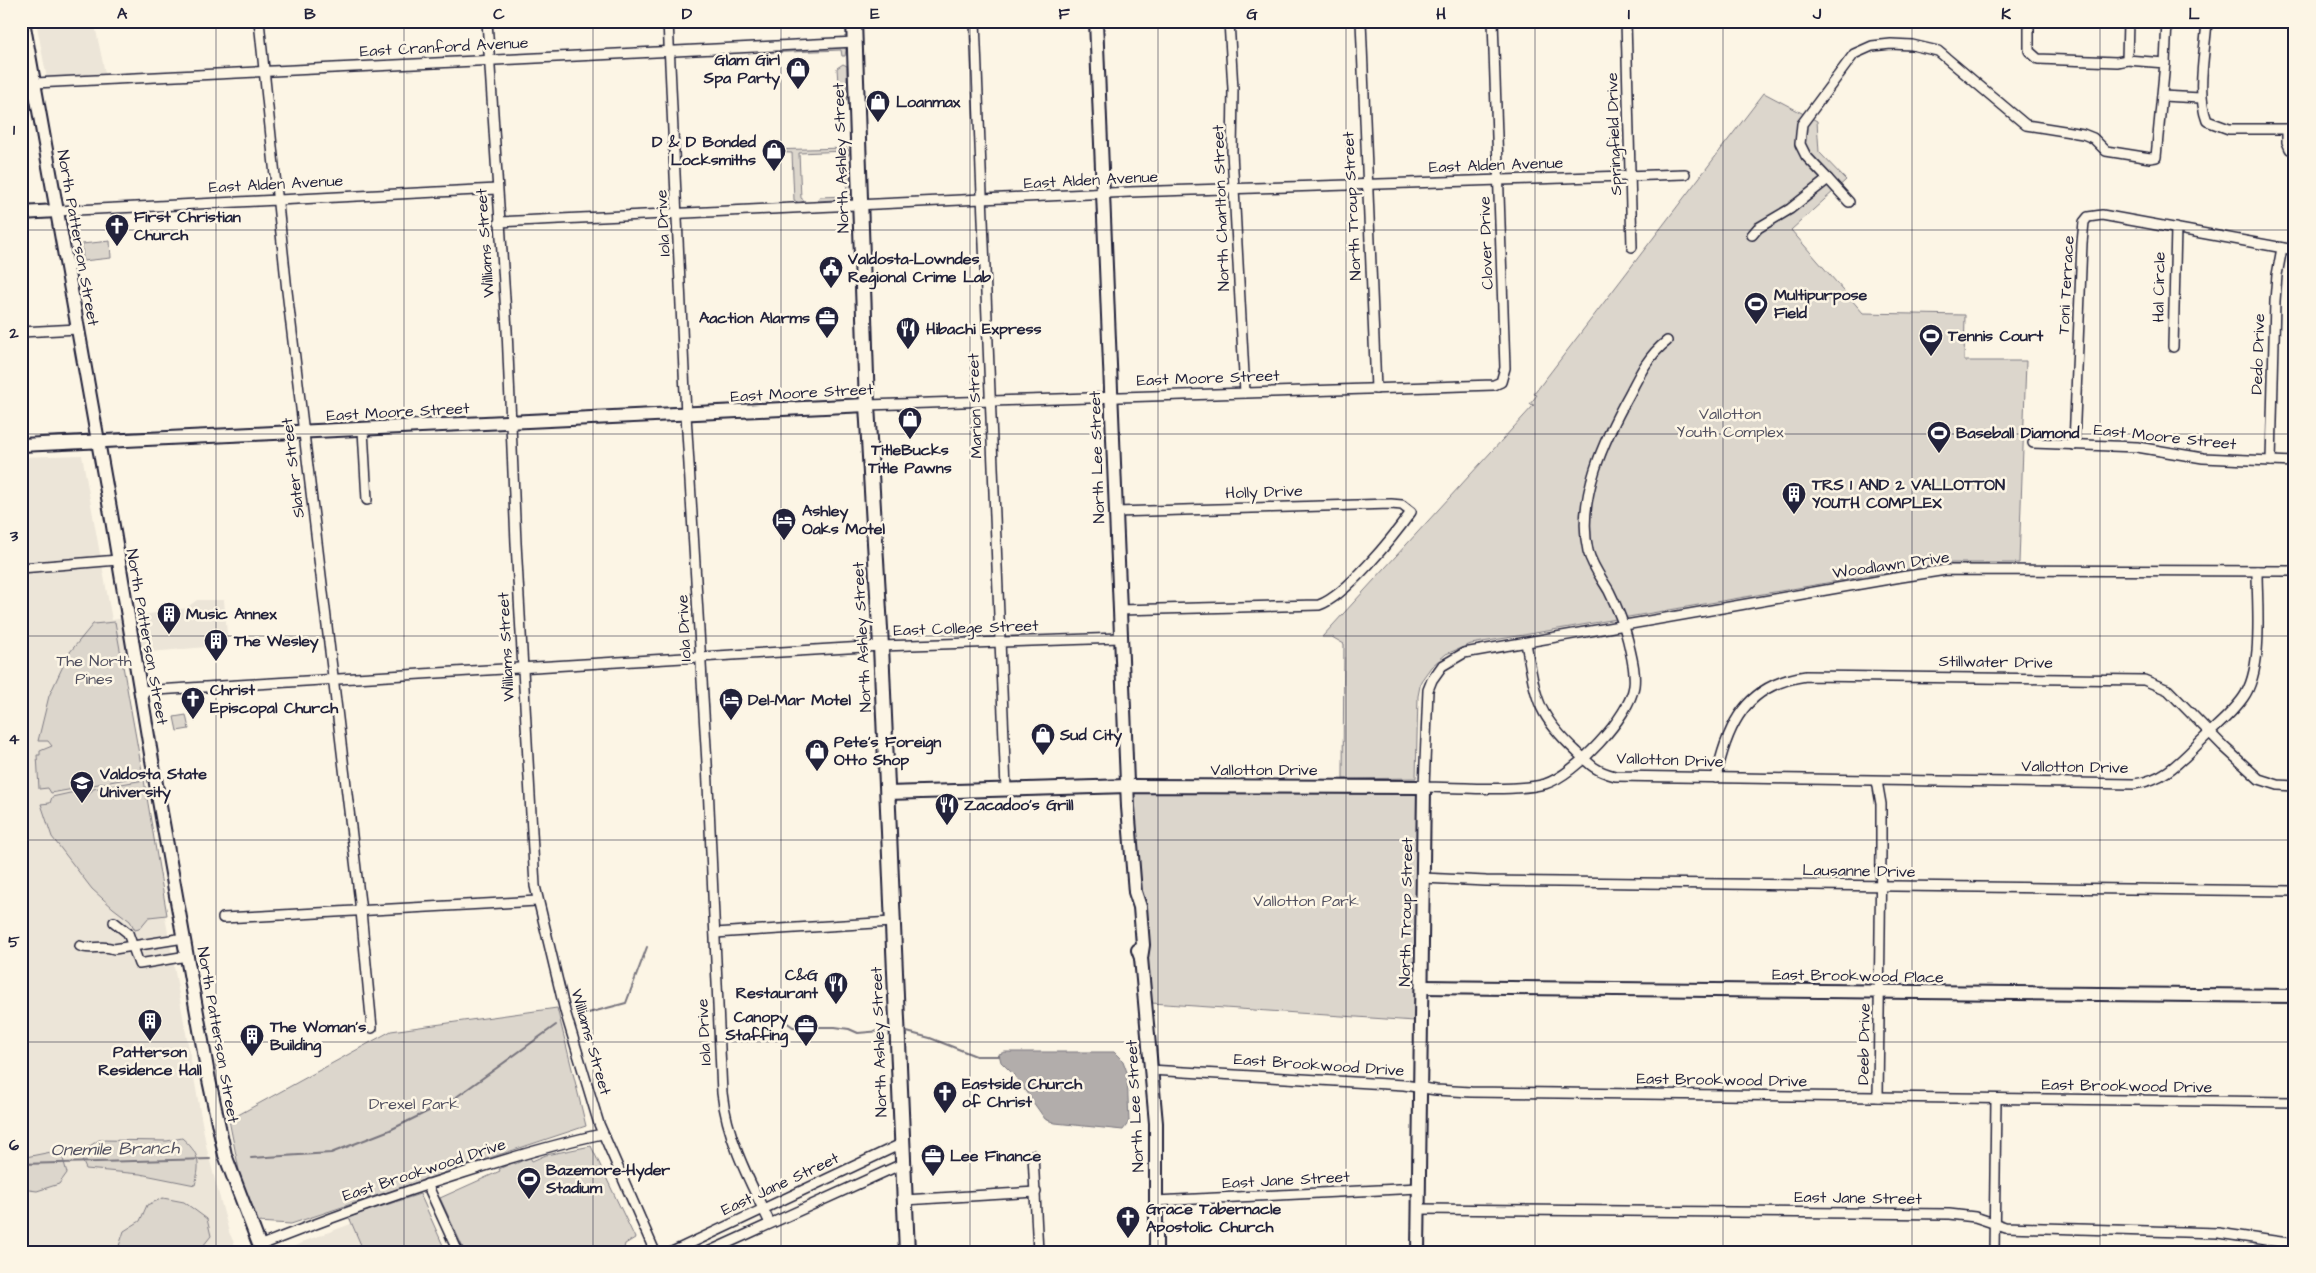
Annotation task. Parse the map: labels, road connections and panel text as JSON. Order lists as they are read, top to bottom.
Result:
{
  "streets": {
    "main road": ["North Ashley Street"],
    "street": [
      "East Cranford Avenue",
      "Springfield Drive",
      "East Alden Avenue",
      "North Troup Street",
      "North Charlton Street",
      "Iola Drive",
      "North Patterson Street",
      "Williams Street",
      "Clover Drive",
      "Toni Terrace",
      "Hal Circle",
      "Dedo Drive",
      "East Moore Street",
      "Marion Street",
      "North Lee Street",
      "Slater Street",
      "Holly Drive",
      "Woodlawn Drive",
      "East College Street",
      "Stillwater Drive",
      "Vallotton Drive",
      "Lausanne Drive",
      "East Brookwood Place",
      "Deeb Drive",
      "East Brookwood Drive",
      "East Jane Street"
    ]
  },
  "crossings": [
    ["East Cranford Avenue", "North Ashley Street"],
    ["East Cranford Avenue", "Iola Drive"],
    ["East Cranford Avenue", "North Patterson Street"],
    ["East Cranford Avenue", "Williams Street"],
    ["East Cranford Avenue", "Slater Street"],
    ["Springfield Drive", "East Alden Avenue"],
    ["North Ashley Street", "East Alden Avenue"],
    ["North Ashley Street", "East Moore Street"],
    ["North Ashley Street", "East College Street"],
    ["North Ashley Street", "Vallotton Drive"],
    ["North Ashley Street", "East Jane Street"],
    ["East Alden Avenue", "North Troup Street"],
    ["East Alden Avenue", "North Charlton Street"],
    ["East Alden Avenue", "Iola Drive"],
    ["East Alden Avenue", "North Patterson Street"],
    ["East Alden Avenue", "Williams Street"],
    ["East Alden Avenue", "Clover Drive"],
    ["East Alden Avenue", "Marion Street"],
    ["East Alden Avenue", "North Lee Street"],
    ["East Alden Avenue", "Slater Street"],
    ["North Troup Street", "East Moore Street"],
    ["North Troup Street", "Woodlawn Drive"],
    ["North Troup Street", "Vallotton Drive"],
    ["North Troup Street", "Lausanne Drive"],
    ["North Troup Street", "East Brookwood Place"],
    ["North Troup Street", "East Brookwood Drive"],
    ["North Troup Street", "East Jane Street"],
    ["North Charlton Street", "East Moore Street"],
    ["Iola Drive", "East Moore Street"],
    ["Iola Drive", "East College Street"],
    ["Iola Drive", "East Jane Street"],
    ["North Patterson Street", "East Moore Street"],
    ["North Patterson Street", "East College Street"],
    ["North Patterson Street", "East Brookwood Drive"],
    ["Williams Street", "East Moore Street"],
    ["Williams Street", "East College Street"],
    ["Williams Street", "East Brookwood Drive"],
    ["Clover Drive", "East Moore Street"],
    ["Toni Terrace", "Hal Circle"],
    ["Toni Terrace", "East Moore Street"],
    ["Dedo Drive", "East Moore Street"],
    ["East Moore Street", "Marion Street"],
    ["East Moore Street", "North Lee Street"],
    ["East Moore Street", "Slater Street"],
    ["Marion Street", "East College Street"],
    ["Marion Street", "Vallotton Drive"],
    ["North Lee Street", "Holly Drive"],
    ["North Lee Street", "East College Street"],
    ["North Lee Street", "Vallotton Drive"],
    ["North Lee Street", "East Brookwood Drive"],
    ["North Lee Street", "East Jane Street"],
    ["Slater Street", "East College Street"],
    ["Woodlawn Drive", "Vallotton Drive"],
    ["Stillwater Drive", "Vallotton Drive"],
    ["Vallotton Drive", "Deeb Drive"],
    ["Lausanne Drive", "Deeb Drive"],
    ["East Brookwood Place", "Deeb Drive"],
    ["Deeb Drive", "East Brookwood Drive"]
  ],
  "water": ["Onemile Branch"],
  "parks": [
    "Vallotton Youth Complex",
    "The North Pines",
    "Vallotton Park",
    "Drexel Park"
  ],
  "places": {
    "shop": [
      "Glam Girl Spa Party",
      "Loanmax",
      "D & D Bonded Locksmiths",
      "TitleBucks Title Pawns",
      "Sud City",
      "Pete's Foreign Otto Shop"
    ],
    "church": [
      "First Christian Church",
      "Christ Episcopal Church",
      "Eastside Church of Christ",
      "Grace Tabernacle Apostolic Church"
    ],
    "public building": ["Valdosta-Lowndes Regional Crime Lab"],
    "sports": [
      "Multipurpose Field",
      "Tennis Court",
      "Baseball Diamond",
      "Bazemore–Hyder Stadium"
    ],
    "office": ["Aaction Alarms", "Canopy Staffing", "Lee Finance"],
    "restaurant": ["Hibachi Express", "Zacadoo's Grill", "C&G Restaurant"],
    "building": [
      "TRS 1 AND 2 VALLOTTON YOUTH COMPLEX",
      "Music Annex",
      "The Wesley",
      "Patterson Residence Hall",
      "The Woman’s Building"
    ],
    "hotel": ["Ashley Oaks Motel", "Del-Mar Motel"],
    "school or university": ["Valdosta State University"]
  },
  "grid": {
    "columns": [
      "A",
      "B",
      "C",
      "D",
      "E",
      "F",
      "G",
      "H",
      "I",
      "J",
      "K",
      "L"
    ],
    "rows": [
      "1",
      "2",
      "3",
      "4",
      "5",
      "6"
    ]
  }
}
